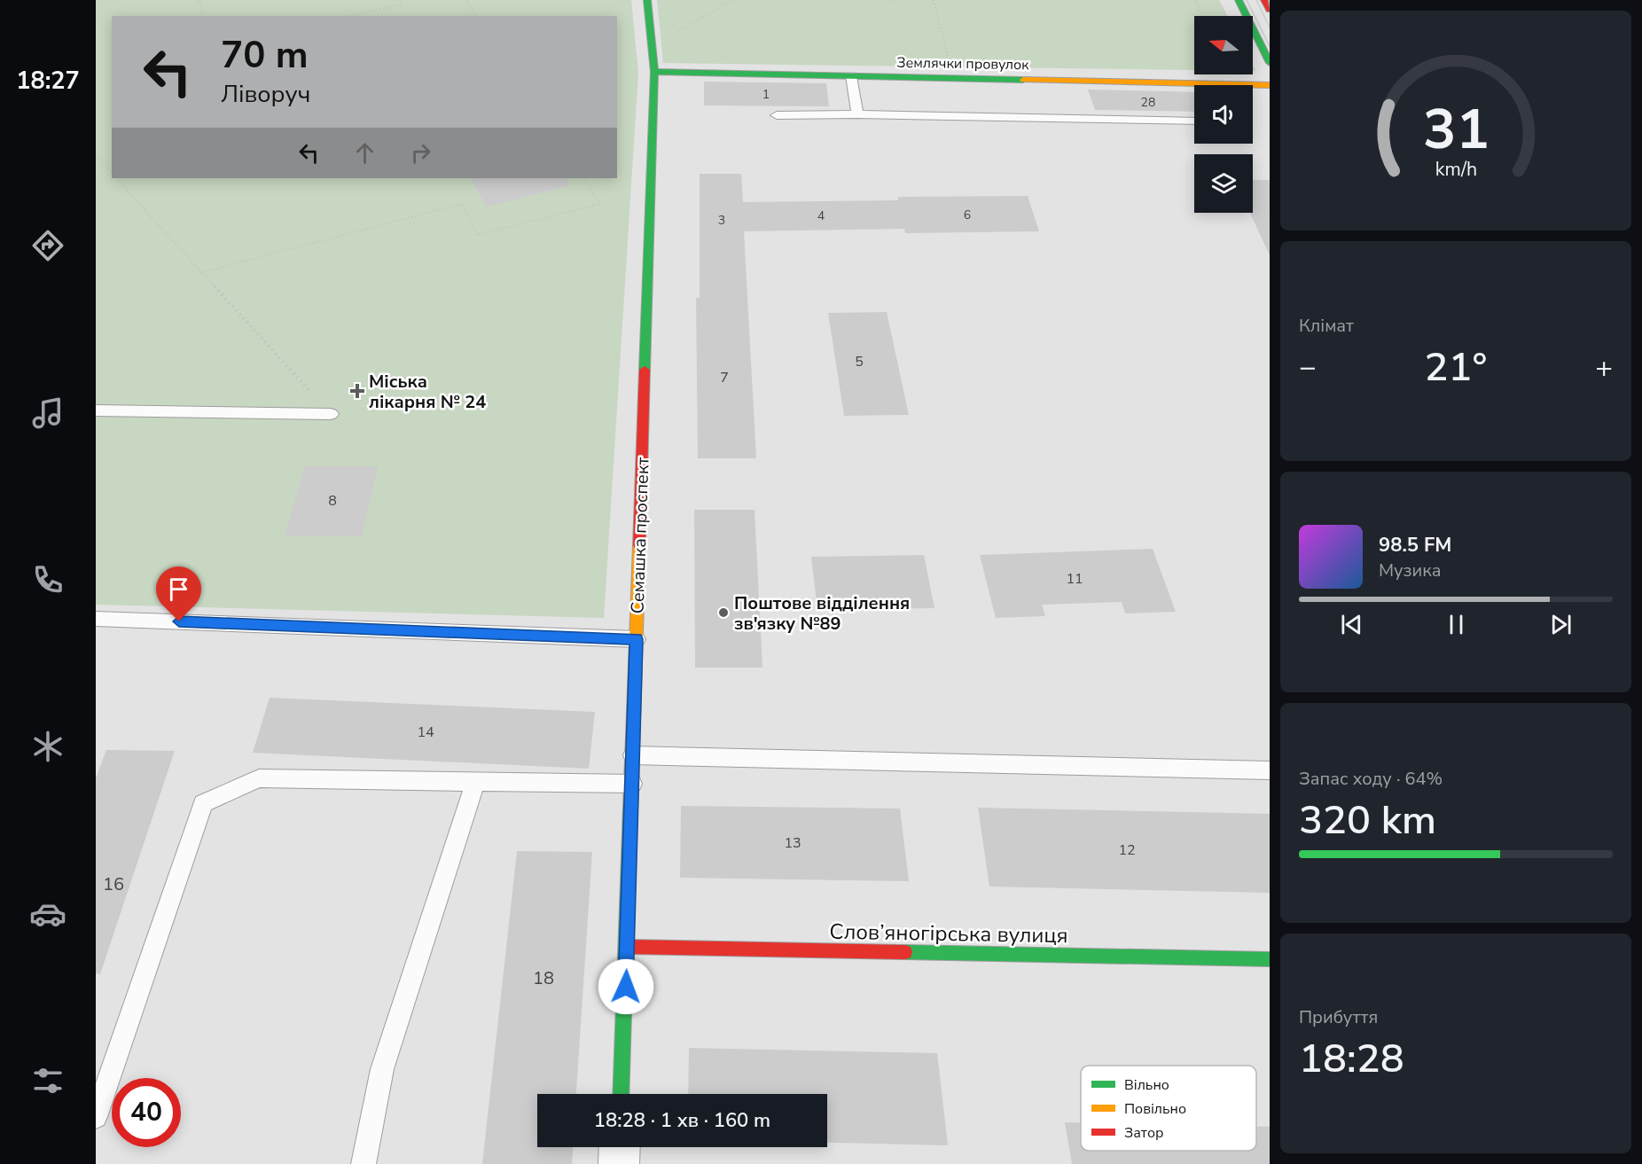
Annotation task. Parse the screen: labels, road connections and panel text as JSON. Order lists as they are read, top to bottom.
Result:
{
  "streets": {
    "street": ["Землячки провулок", "Семашка проспект", "Слов’яногірська вулиця"]
  },
  "crossings": [
    ["Землячки провулок", "Семашка проспект"],
    ["Семашка проспект", "Слов’яногірська вулиця"]
  ],
  "places": {
    "health": ["Міська лікарня № 24"],
    "other": ["Поштове відділення зв'язку №89"]
  },
  "house_numbers": [
    "1",
    "28",
    "6",
    "4",
    "3",
    "5",
    "7",
    "8",
    "11",
    "14",
    "13",
    "12",
    "16",
    "18"
  ],
  "legend": ["Вільно", "Повільно", "Затор"],
  "north": "left",
  "page": {
    "tabs": "18:27",
    "turn": ["70 m", "Ліворуч"],
    "tile": [
      "Клімат",
      ["Запас ходу · 64%", "320 km"],
      ["Прибуття", "18:28"]
    ],
    "heat": ["−", "21°", "+"],
    "song": ["98.5 FM", "Музика"],
    "limit": "40",
    "trip": "18:28 · 1 хв · 160 m",
    "gauge": ["31", "km/h"]
  }
}
